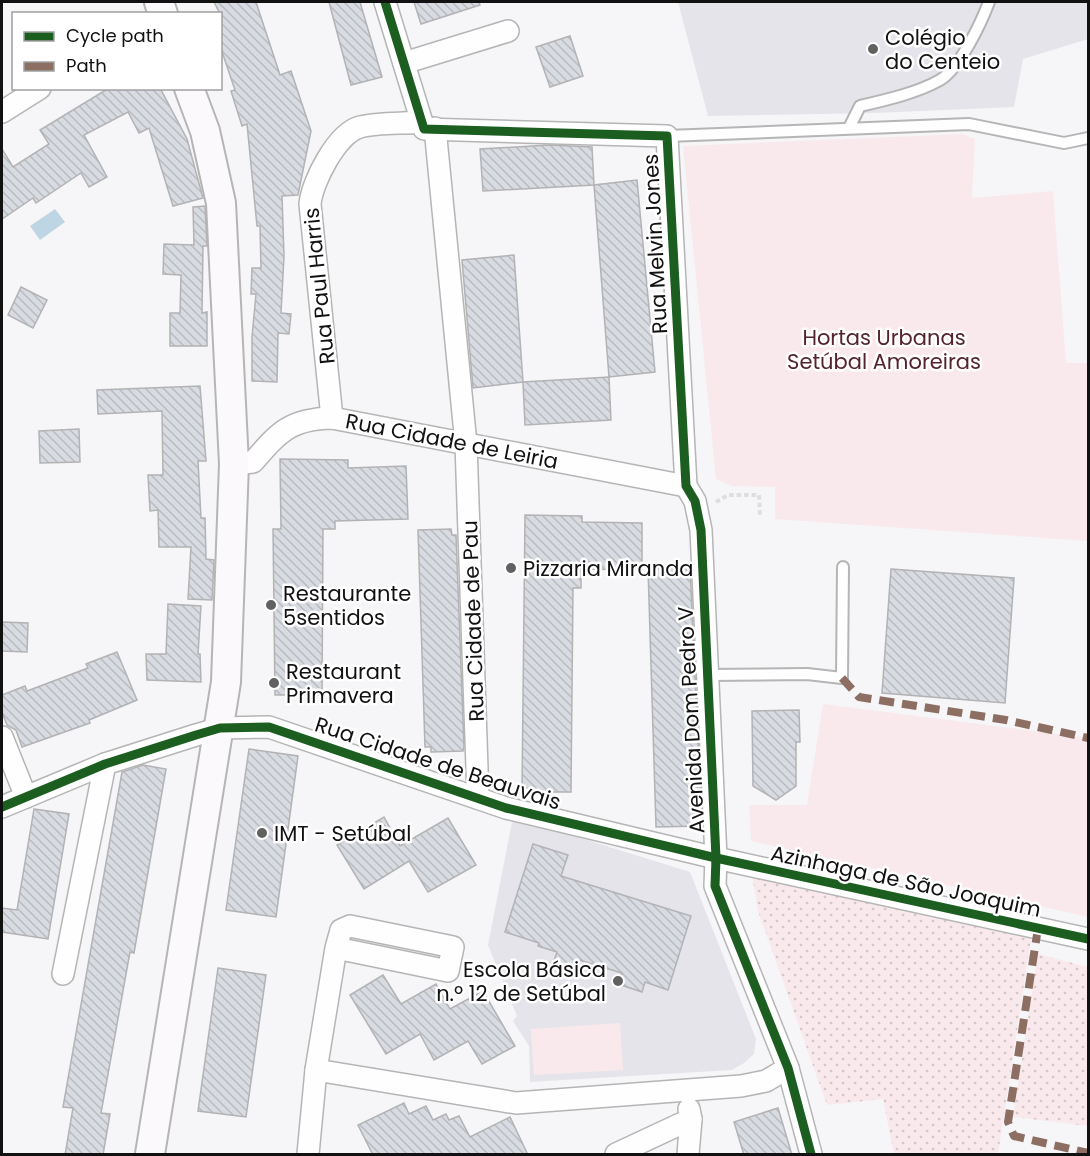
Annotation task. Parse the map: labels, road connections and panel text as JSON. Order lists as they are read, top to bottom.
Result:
{
  "streets": {
    "street": [
      "Rua Melvin Jones",
      "Rua Paul Harris",
      "Rua Cidade de Leiria",
      "Rua Cidade de Pau",
      "Avenida Dom Pedro V",
      "Rua Cidade de Beauvais",
      "Azinhaga de São Joaquim"
    ]
  },
  "crossings": [
    ["Rua Melvin Jones", "Rua Paul Harris"],
    ["Rua Melvin Jones", "Rua Cidade de Leiria"],
    ["Rua Melvin Jones", "Rua Cidade de Pau"],
    ["Rua Melvin Jones", "Avenida Dom Pedro V"],
    ["Rua Paul Harris", "Rua Cidade de Leiria"],
    ["Rua Paul Harris", "Rua Cidade de Pau"],
    ["Rua Cidade de Leiria", "Rua Cidade de Pau"],
    ["Rua Cidade de Leiria", "Avenida Dom Pedro V"],
    ["Rua Cidade de Pau", "Rua Cidade de Beauvais"],
    ["Avenida Dom Pedro V", "Rua Cidade de Beauvais"],
    ["Avenida Dom Pedro V", "Azinhaga de São Joaquim"],
    ["Rua Cidade de Beauvais", "Azinhaga de São Joaquim"]
  ],
  "parks": ["Hortas Urbanas Setúbal Amoreiras"],
  "places": [
    "Colégio do Centeio",
    "Pizzaria Miranda",
    "Restaurante 5sentidos",
    "Restaurant Primavera",
    "IMT - Setúbal",
    "Escola Básica n.º 12 de Setúbal"
  ],
  "legend": ["Cycle path", "Path"]
}
